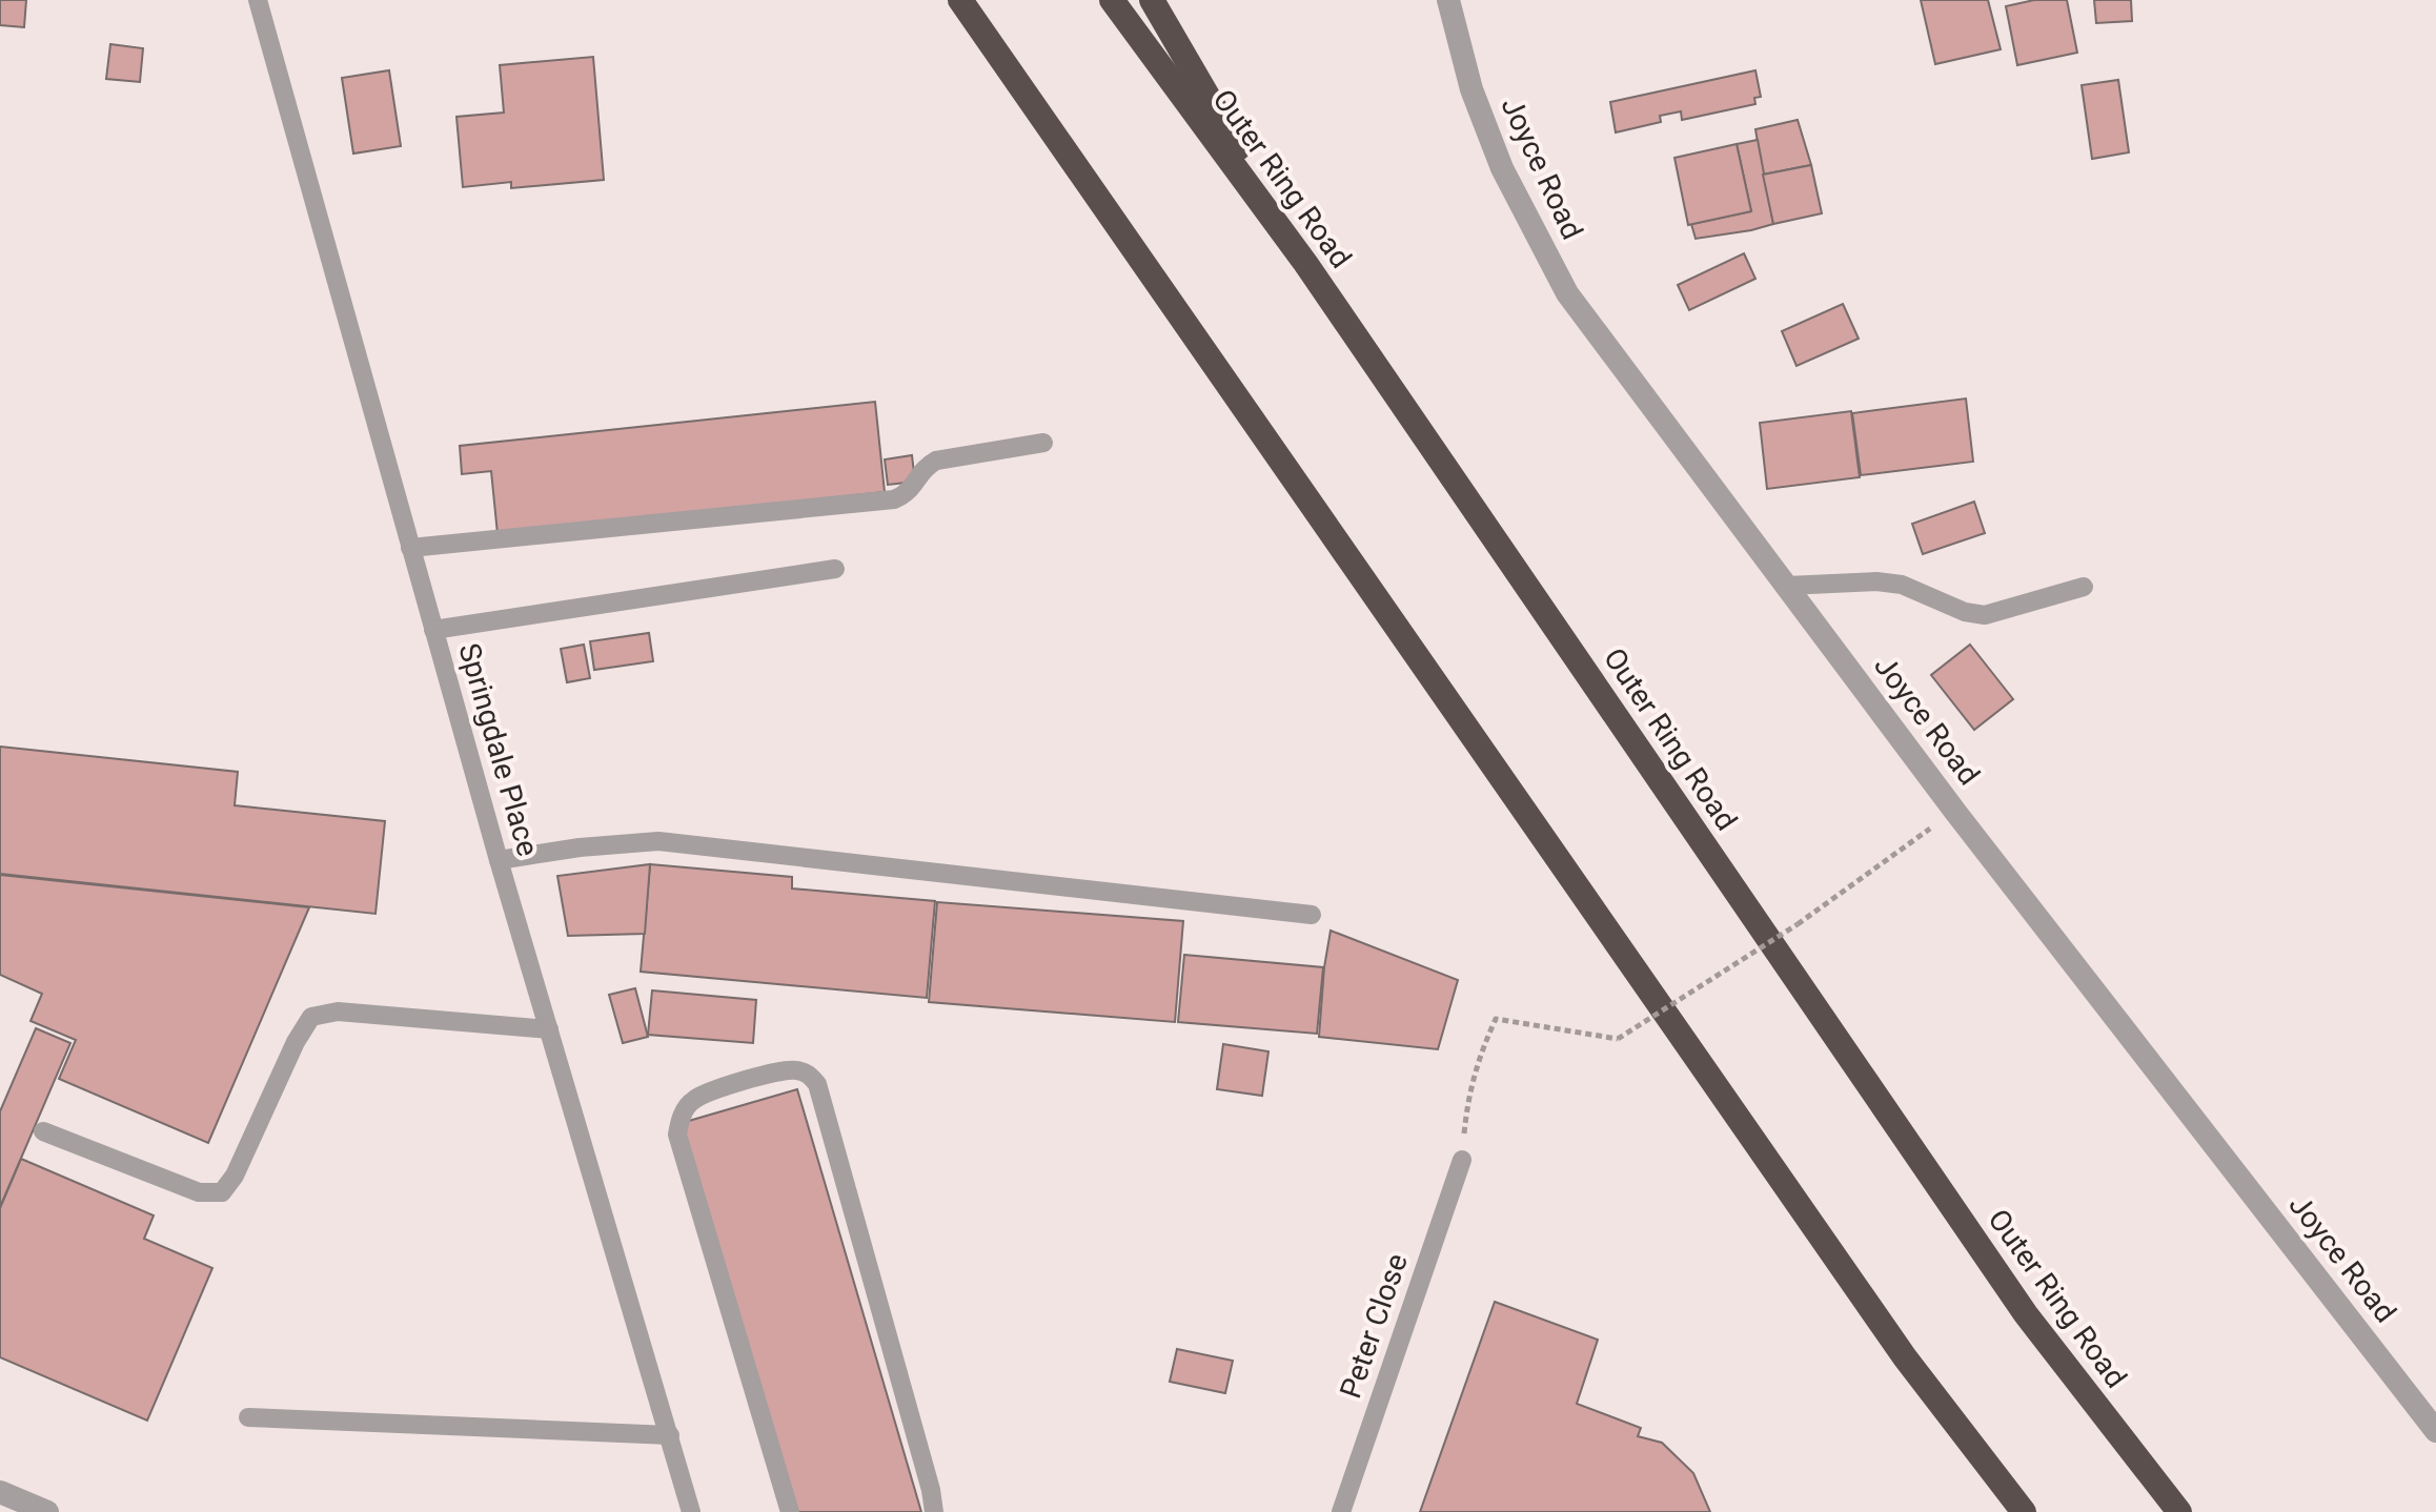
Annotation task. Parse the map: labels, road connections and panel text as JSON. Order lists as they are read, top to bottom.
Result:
{
  "streets": {
    "highway": ["Outer Ring Road"],
    "street": ["Joyce Road"],
    "lane": ["Springdale Place", "Peter Close"]
  }
}
